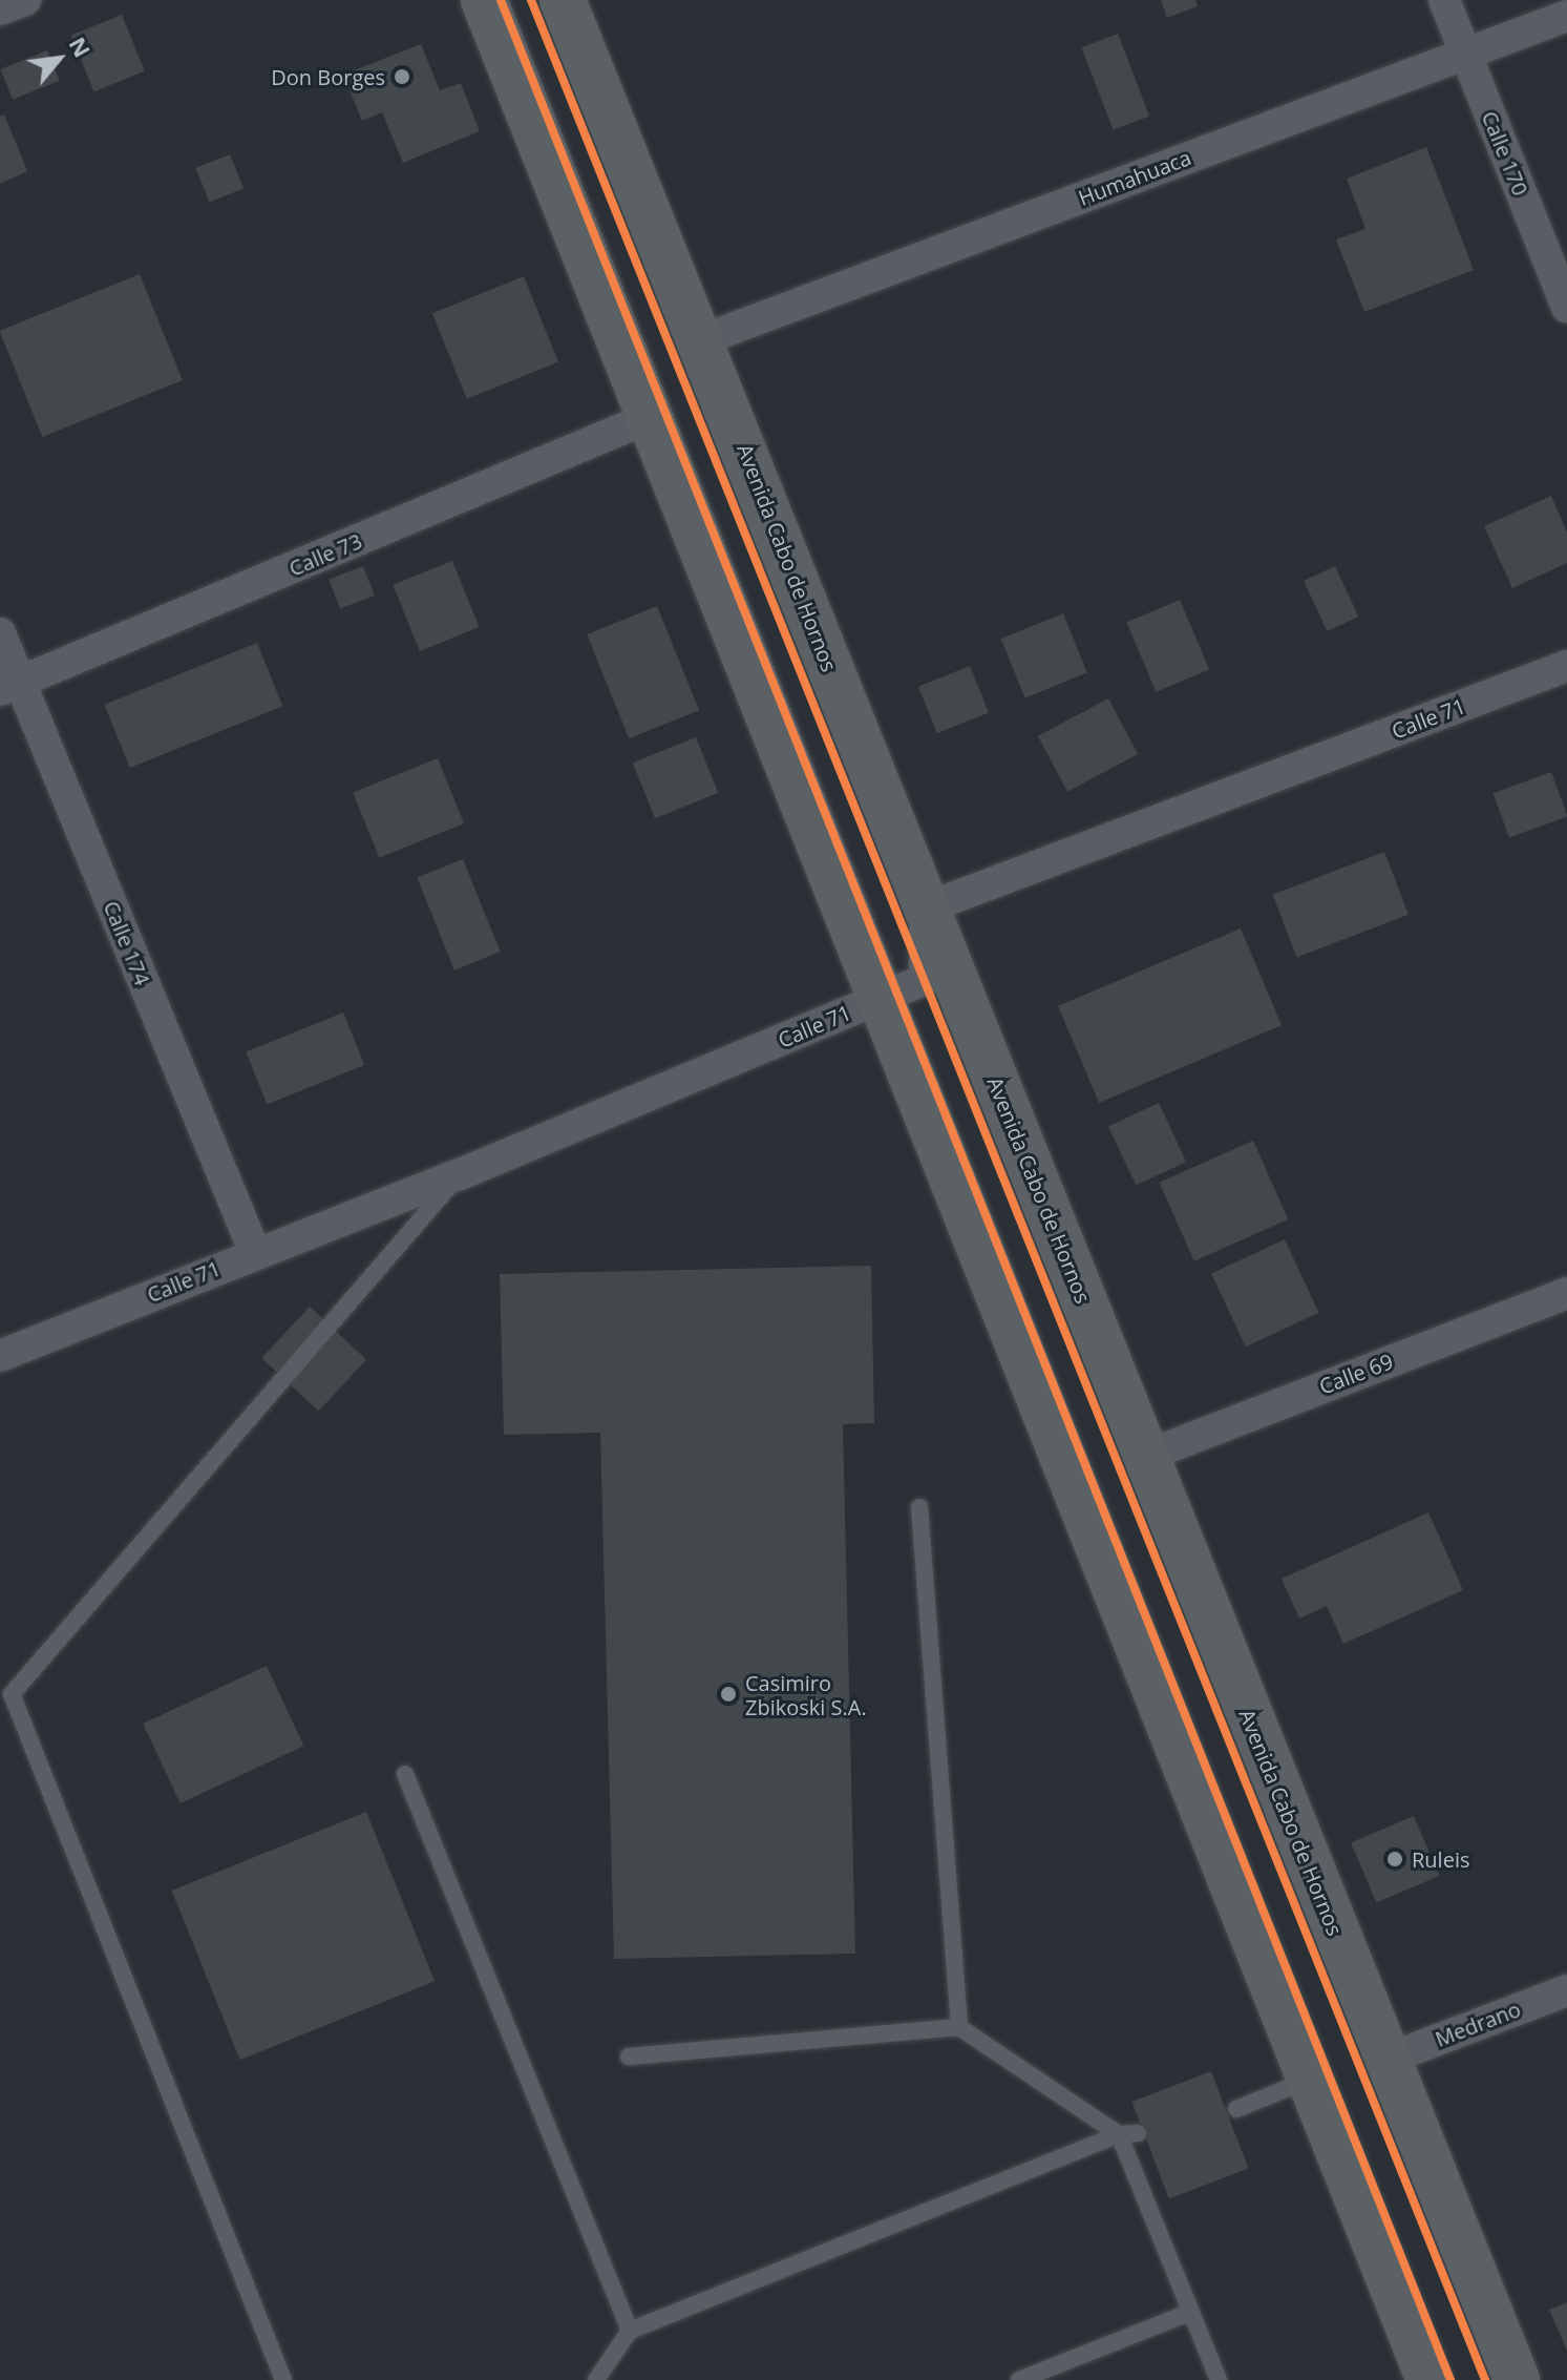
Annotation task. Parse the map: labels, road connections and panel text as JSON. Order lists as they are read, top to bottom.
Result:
{
  "streets": {
    "main road": ["Avenida Cabo de Hornos"],
    "street": [
      "Calle 170",
      "Humahuaca",
      "Calle 73",
      "Calle 71",
      "Calle 174",
      "Calle 69",
      "Medrano"
    ]
  },
  "crossings": [
    ["Calle 170", "Humahuaca"],
    ["Humahuaca", "Avenida Cabo de Hornos"],
    ["Calle 73", "Calle 174"],
    ["Avenida Cabo de Hornos", "Calle 71"],
    ["Avenida Cabo de Hornos", "Calle 69"],
    ["Avenida Cabo de Hornos", "Medrano"],
    ["Calle 71", "Calle 174"]
  ],
  "places": ["Don Borges", "Casimiro Zbikoski S.A.", "Ruleis"],
  "north": "top right"
}
